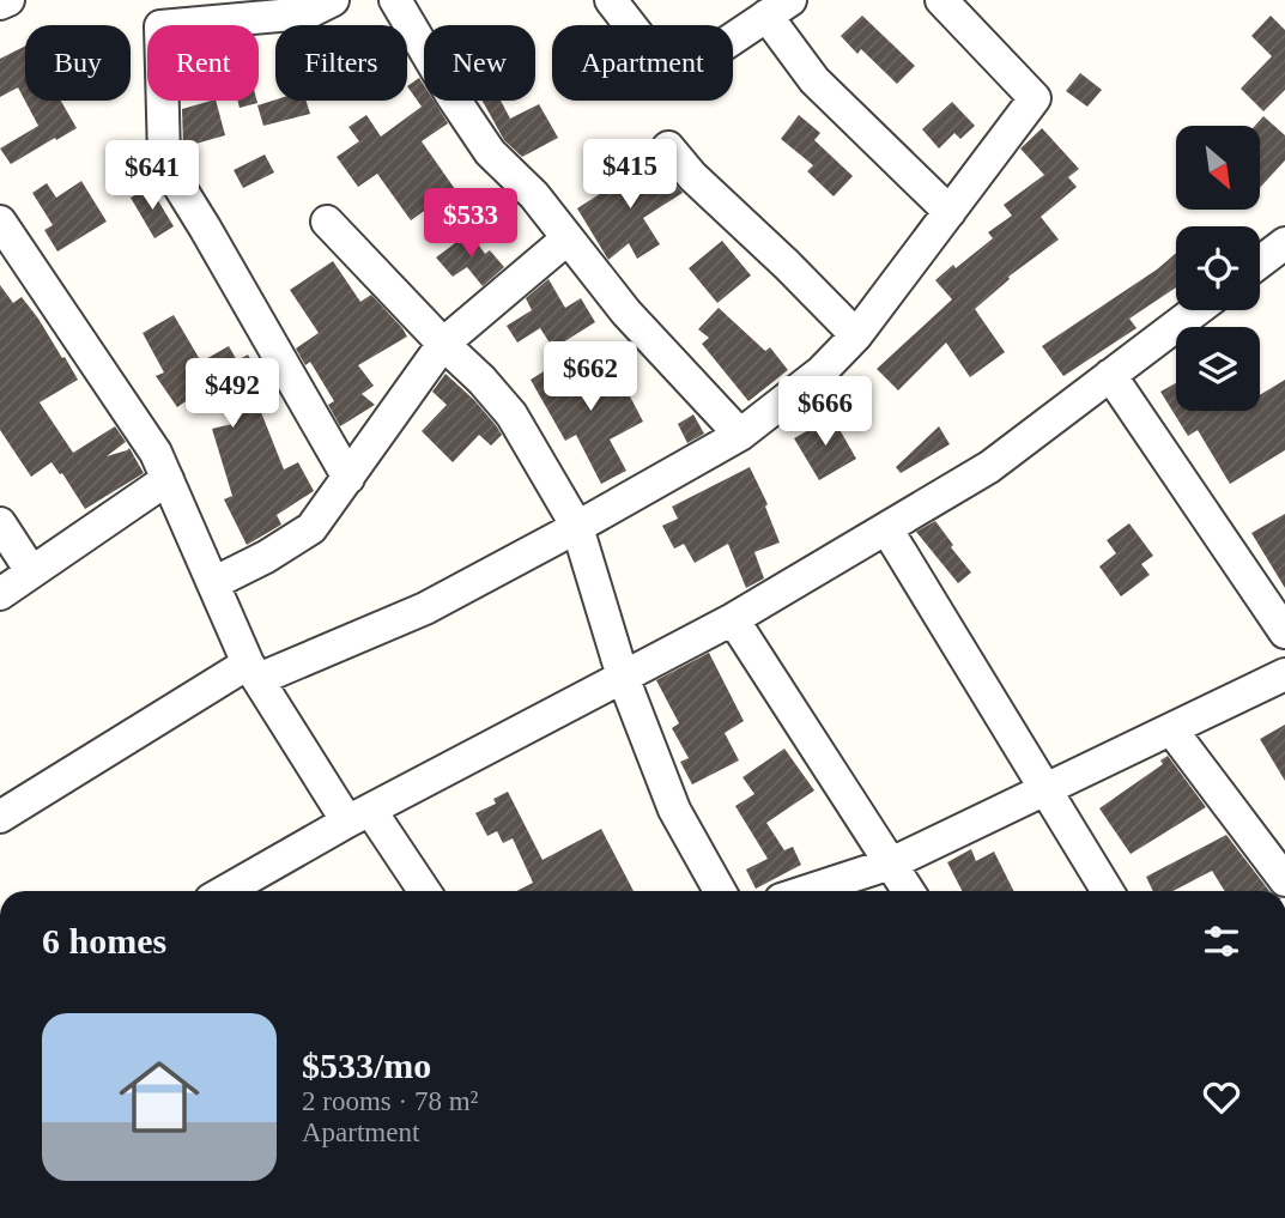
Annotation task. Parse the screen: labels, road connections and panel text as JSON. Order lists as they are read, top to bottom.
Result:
{
  "north": "bottom right",
  "page": {
    "chip": [
      "Buy",
      "Rent",
      "Filters",
      "New",
      "Apartment"
    ],
    "price": [
      "$415",
      "$641",
      "$533",
      "$662",
      "$492",
      "$666"
    ],
    "heading": "6 homes",
    "list": [
      {
        "name": "$533/mo",
        "note": "2 rooms · 78 m² · Apartment"
      }
    ]
  }
}
